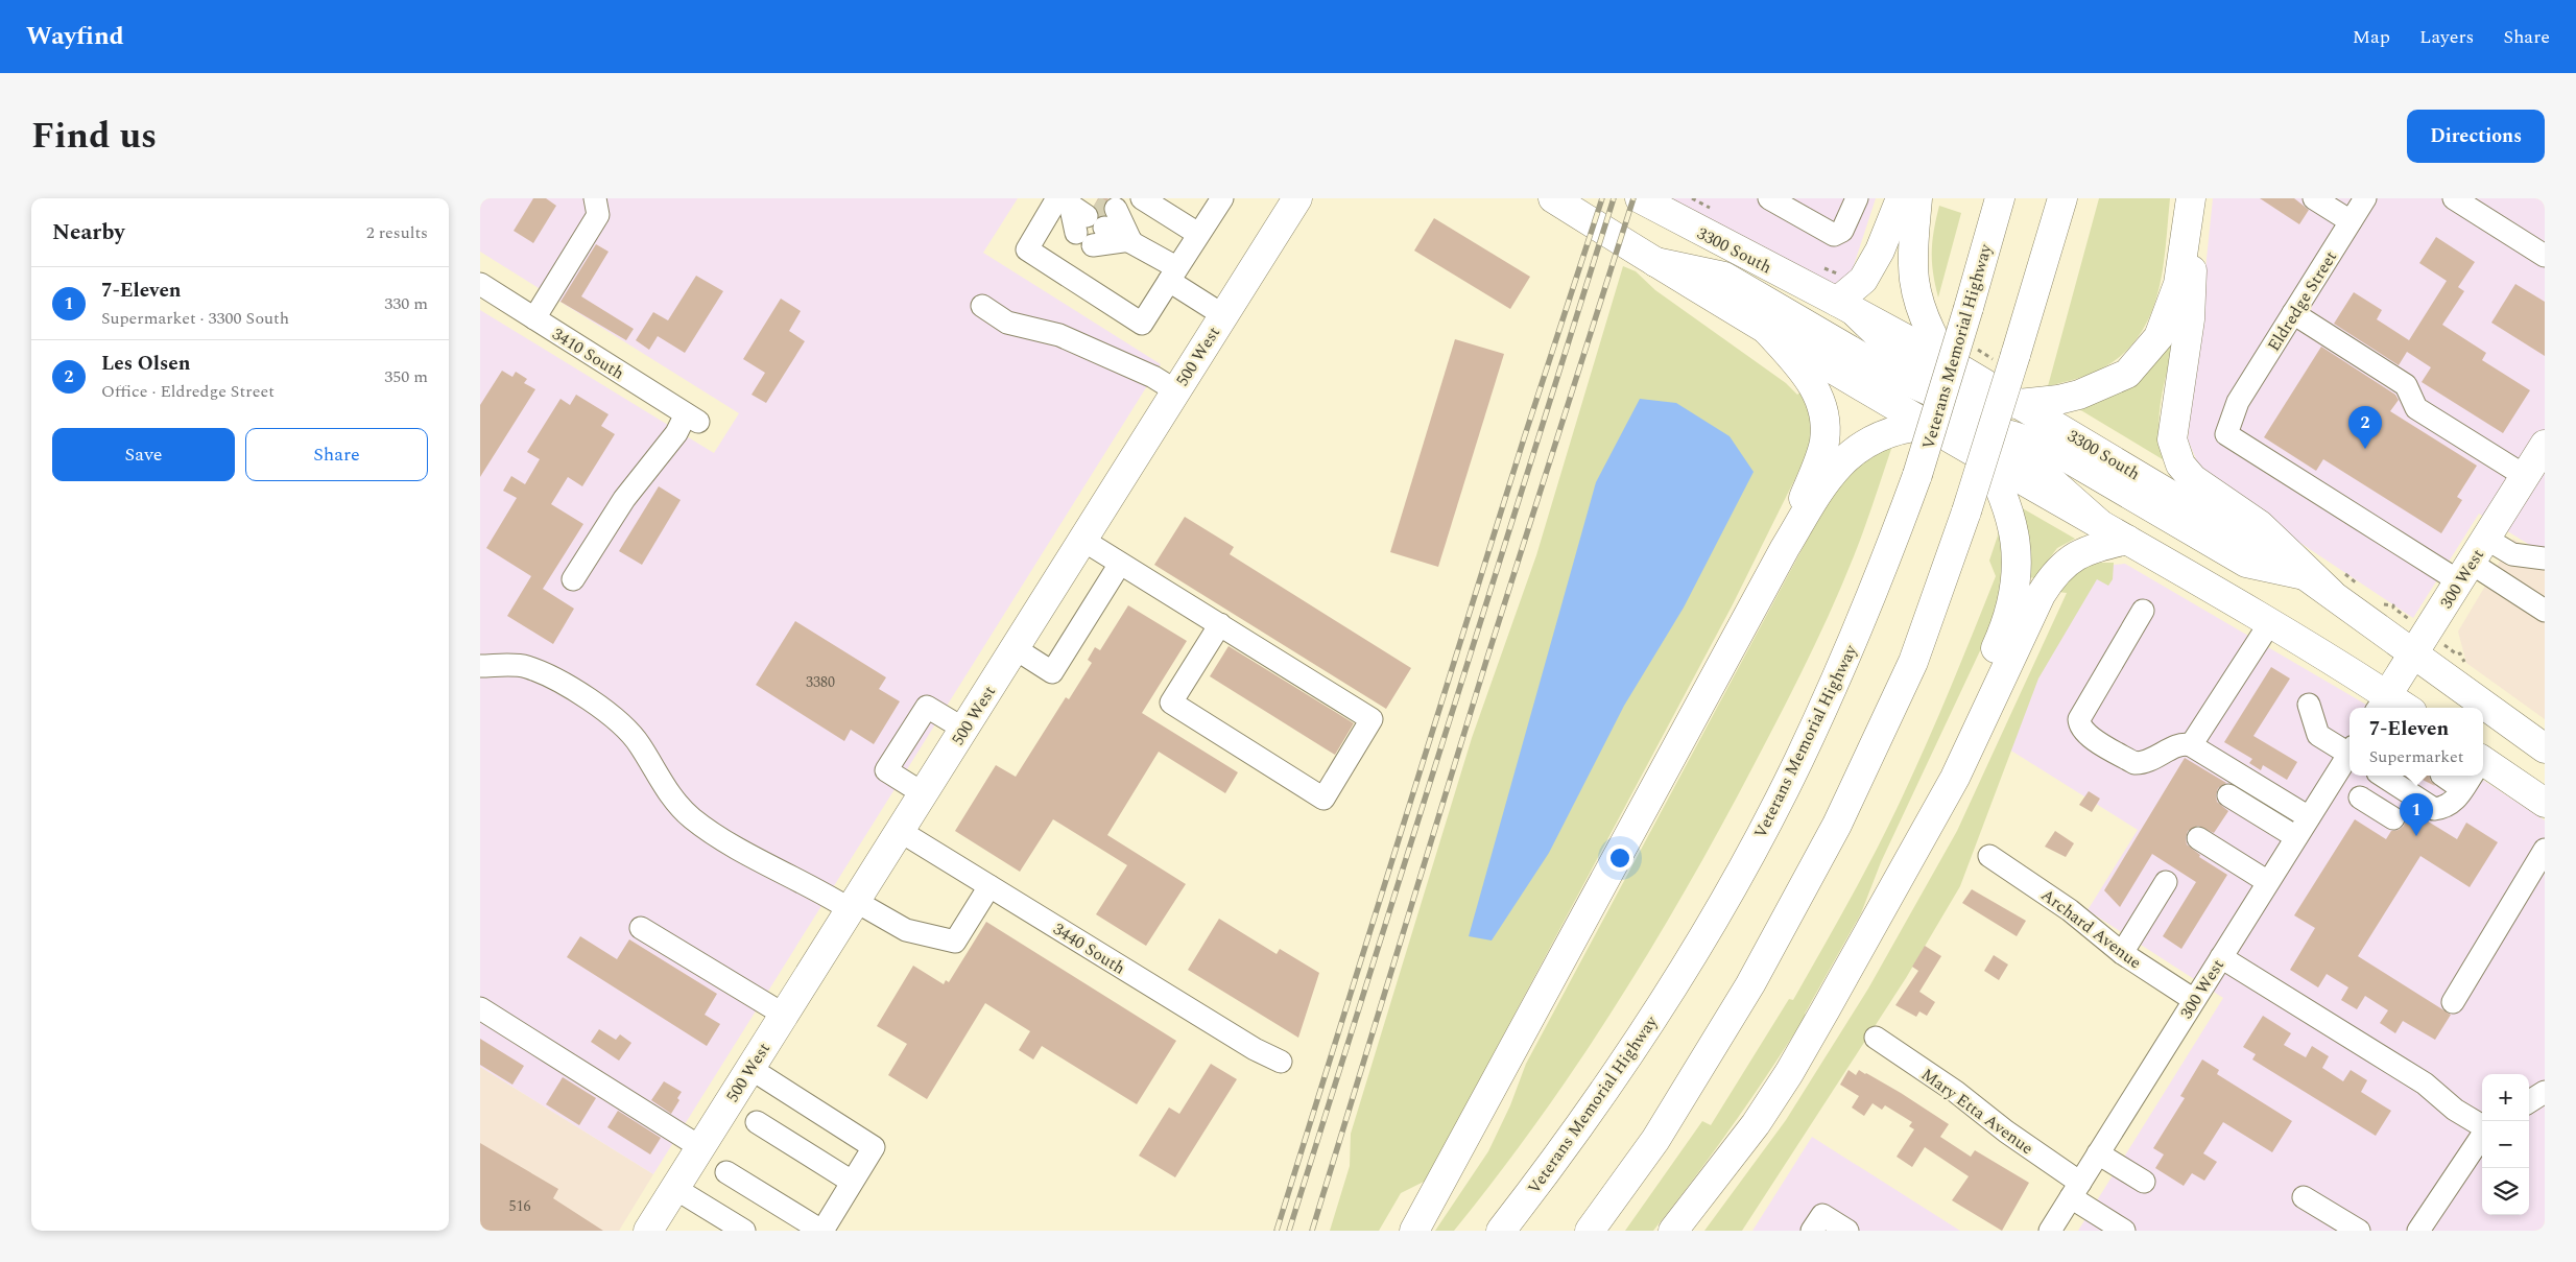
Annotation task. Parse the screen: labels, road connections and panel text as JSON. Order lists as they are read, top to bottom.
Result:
{
  "streets": {
    "main road": [
      "3300 South",
      "Veterans Memorial Highway",
      "500 West",
      "300 West"
    ],
    "street": [
      "Eldredge Street",
      "3410 South",
      "Archard Avenue",
      "3440 South",
      "Mary Etta Avenue"
    ]
  },
  "crossings": [
    ["3300 South", "300 West"],
    ["Eldredge Street", "300 West"],
    ["500 West", "3440 South"],
    ["300 West", "Archard Avenue"],
    ["300 West", "Mary Etta Avenue"]
  ],
  "house_numbers": ["3380", "516"],
  "page": {
    "header": "Wayfind",
    "nav": ["Map", "Layers", "Share"],
    "title": "Find us",
    "buttons": [
      "Directions",
      ["Save", "Share"]
    ],
    "heading": ["Nearby", "2 results"],
    "list": [
      {
        "mark": "1",
        "name": "7-Eleven",
        "note": "Supermarket · 3300 South",
        "value": "330 m"
      },
      {
        "mark": "2",
        "name": "Les Olsen",
        "note": "Office · Eldredge Street",
        "value": "350 m"
      }
    ],
    "pins": ["2", "1"],
    "popup": ["7-Eleven", "Supermarket"],
    "map_buttons": ["+", "−"]
  }
}
